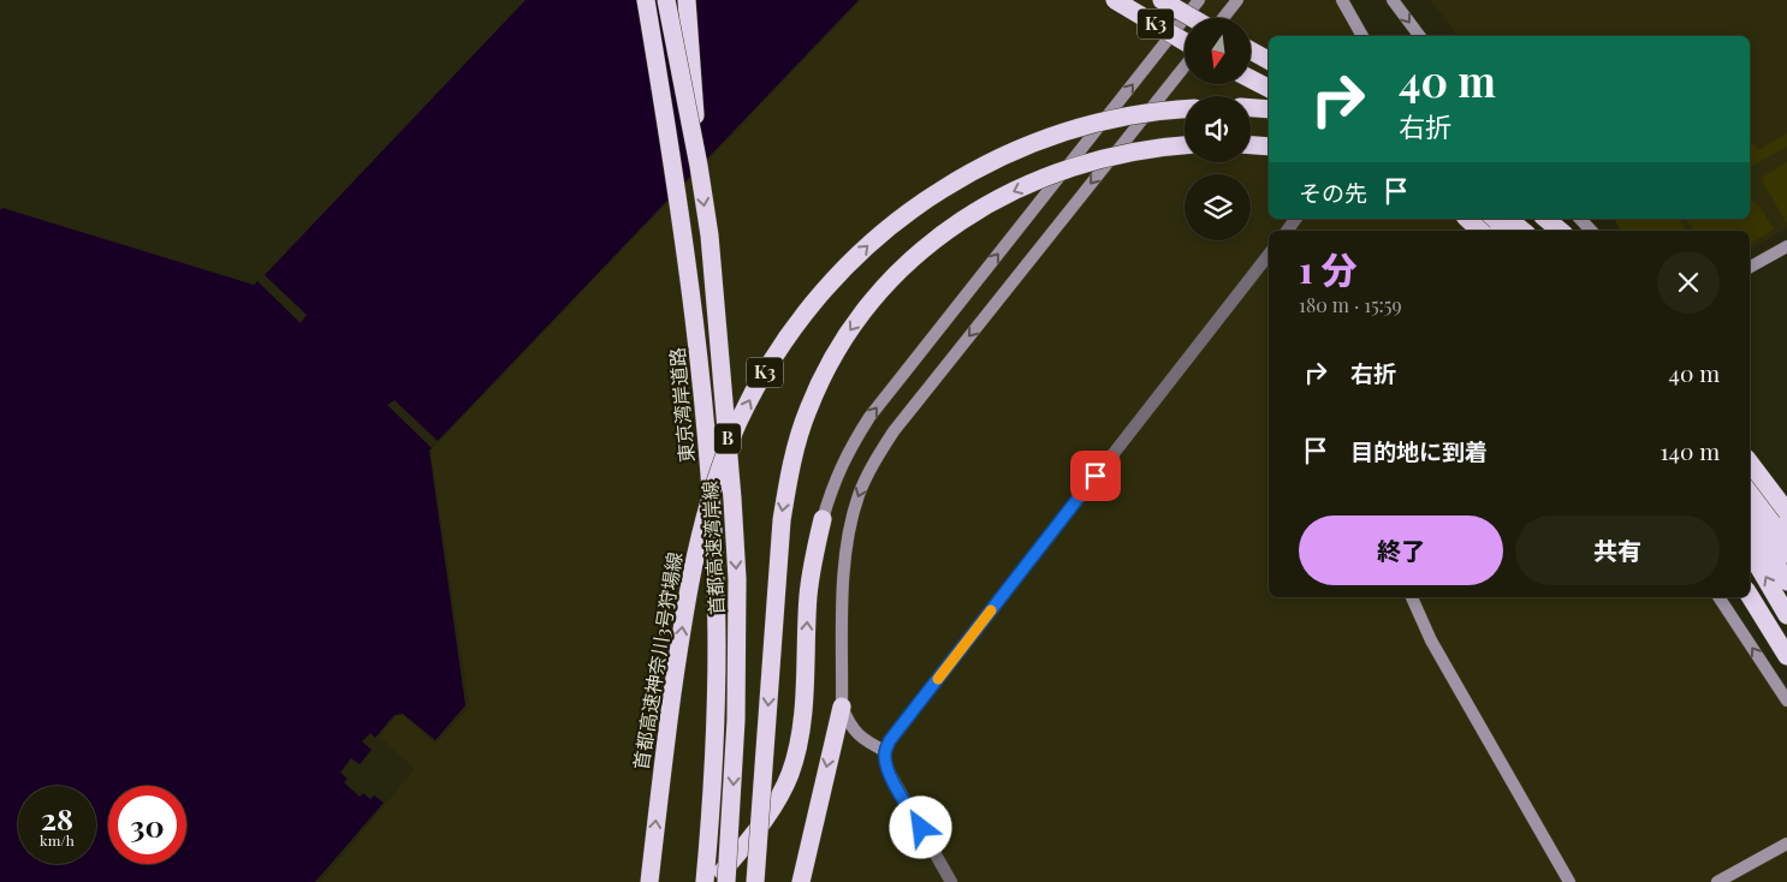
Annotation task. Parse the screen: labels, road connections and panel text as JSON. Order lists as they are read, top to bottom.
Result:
{
  "streets": {
    "highway": [
      "K3",
      "東京湾岸道路",
      "B",
      "首都高速湾岸線",
      "首都高速神奈川3号狩場線"
    ]
  },
  "crossings": [
    ["B", "首都高速湾岸線"]
  ],
  "north": "bottom",
  "page": {
    "turn": ["40 m", "右折"],
    "then": "その先",
    "heading": ["1 分", "180 m · 15:59"],
    "list": [
      {
        "name": "右折",
        "value": "40 m"
      },
      {
        "name": "目的地に到着",
        "value": "140 m"
      }
    ],
    "buttons": ["終了", "共有"],
    "speed": "28 km/h",
    "limit": "30"
  }
}
